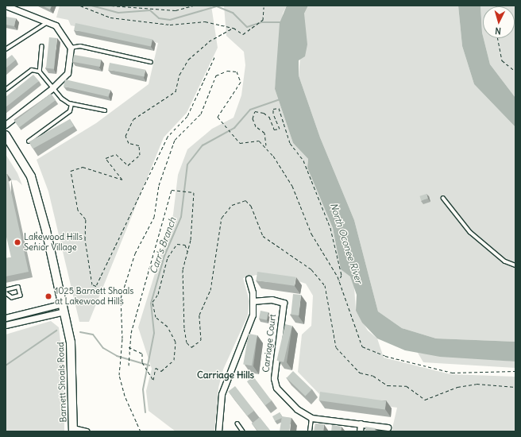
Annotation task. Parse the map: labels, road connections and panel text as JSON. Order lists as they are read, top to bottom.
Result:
{
  "streets": {
    "main road": ["Barnett Shoals Road"],
    "street": ["Carriage Court"]
  },
  "districts": ["Carriage Hills"],
  "water": ["North Oconee River", "Carr's Branch"],
  "places": ["Lakewood Hills Senior Village", "1025 Barnett Shoals at Lakewood Hills"],
  "north": "bottom"
}
